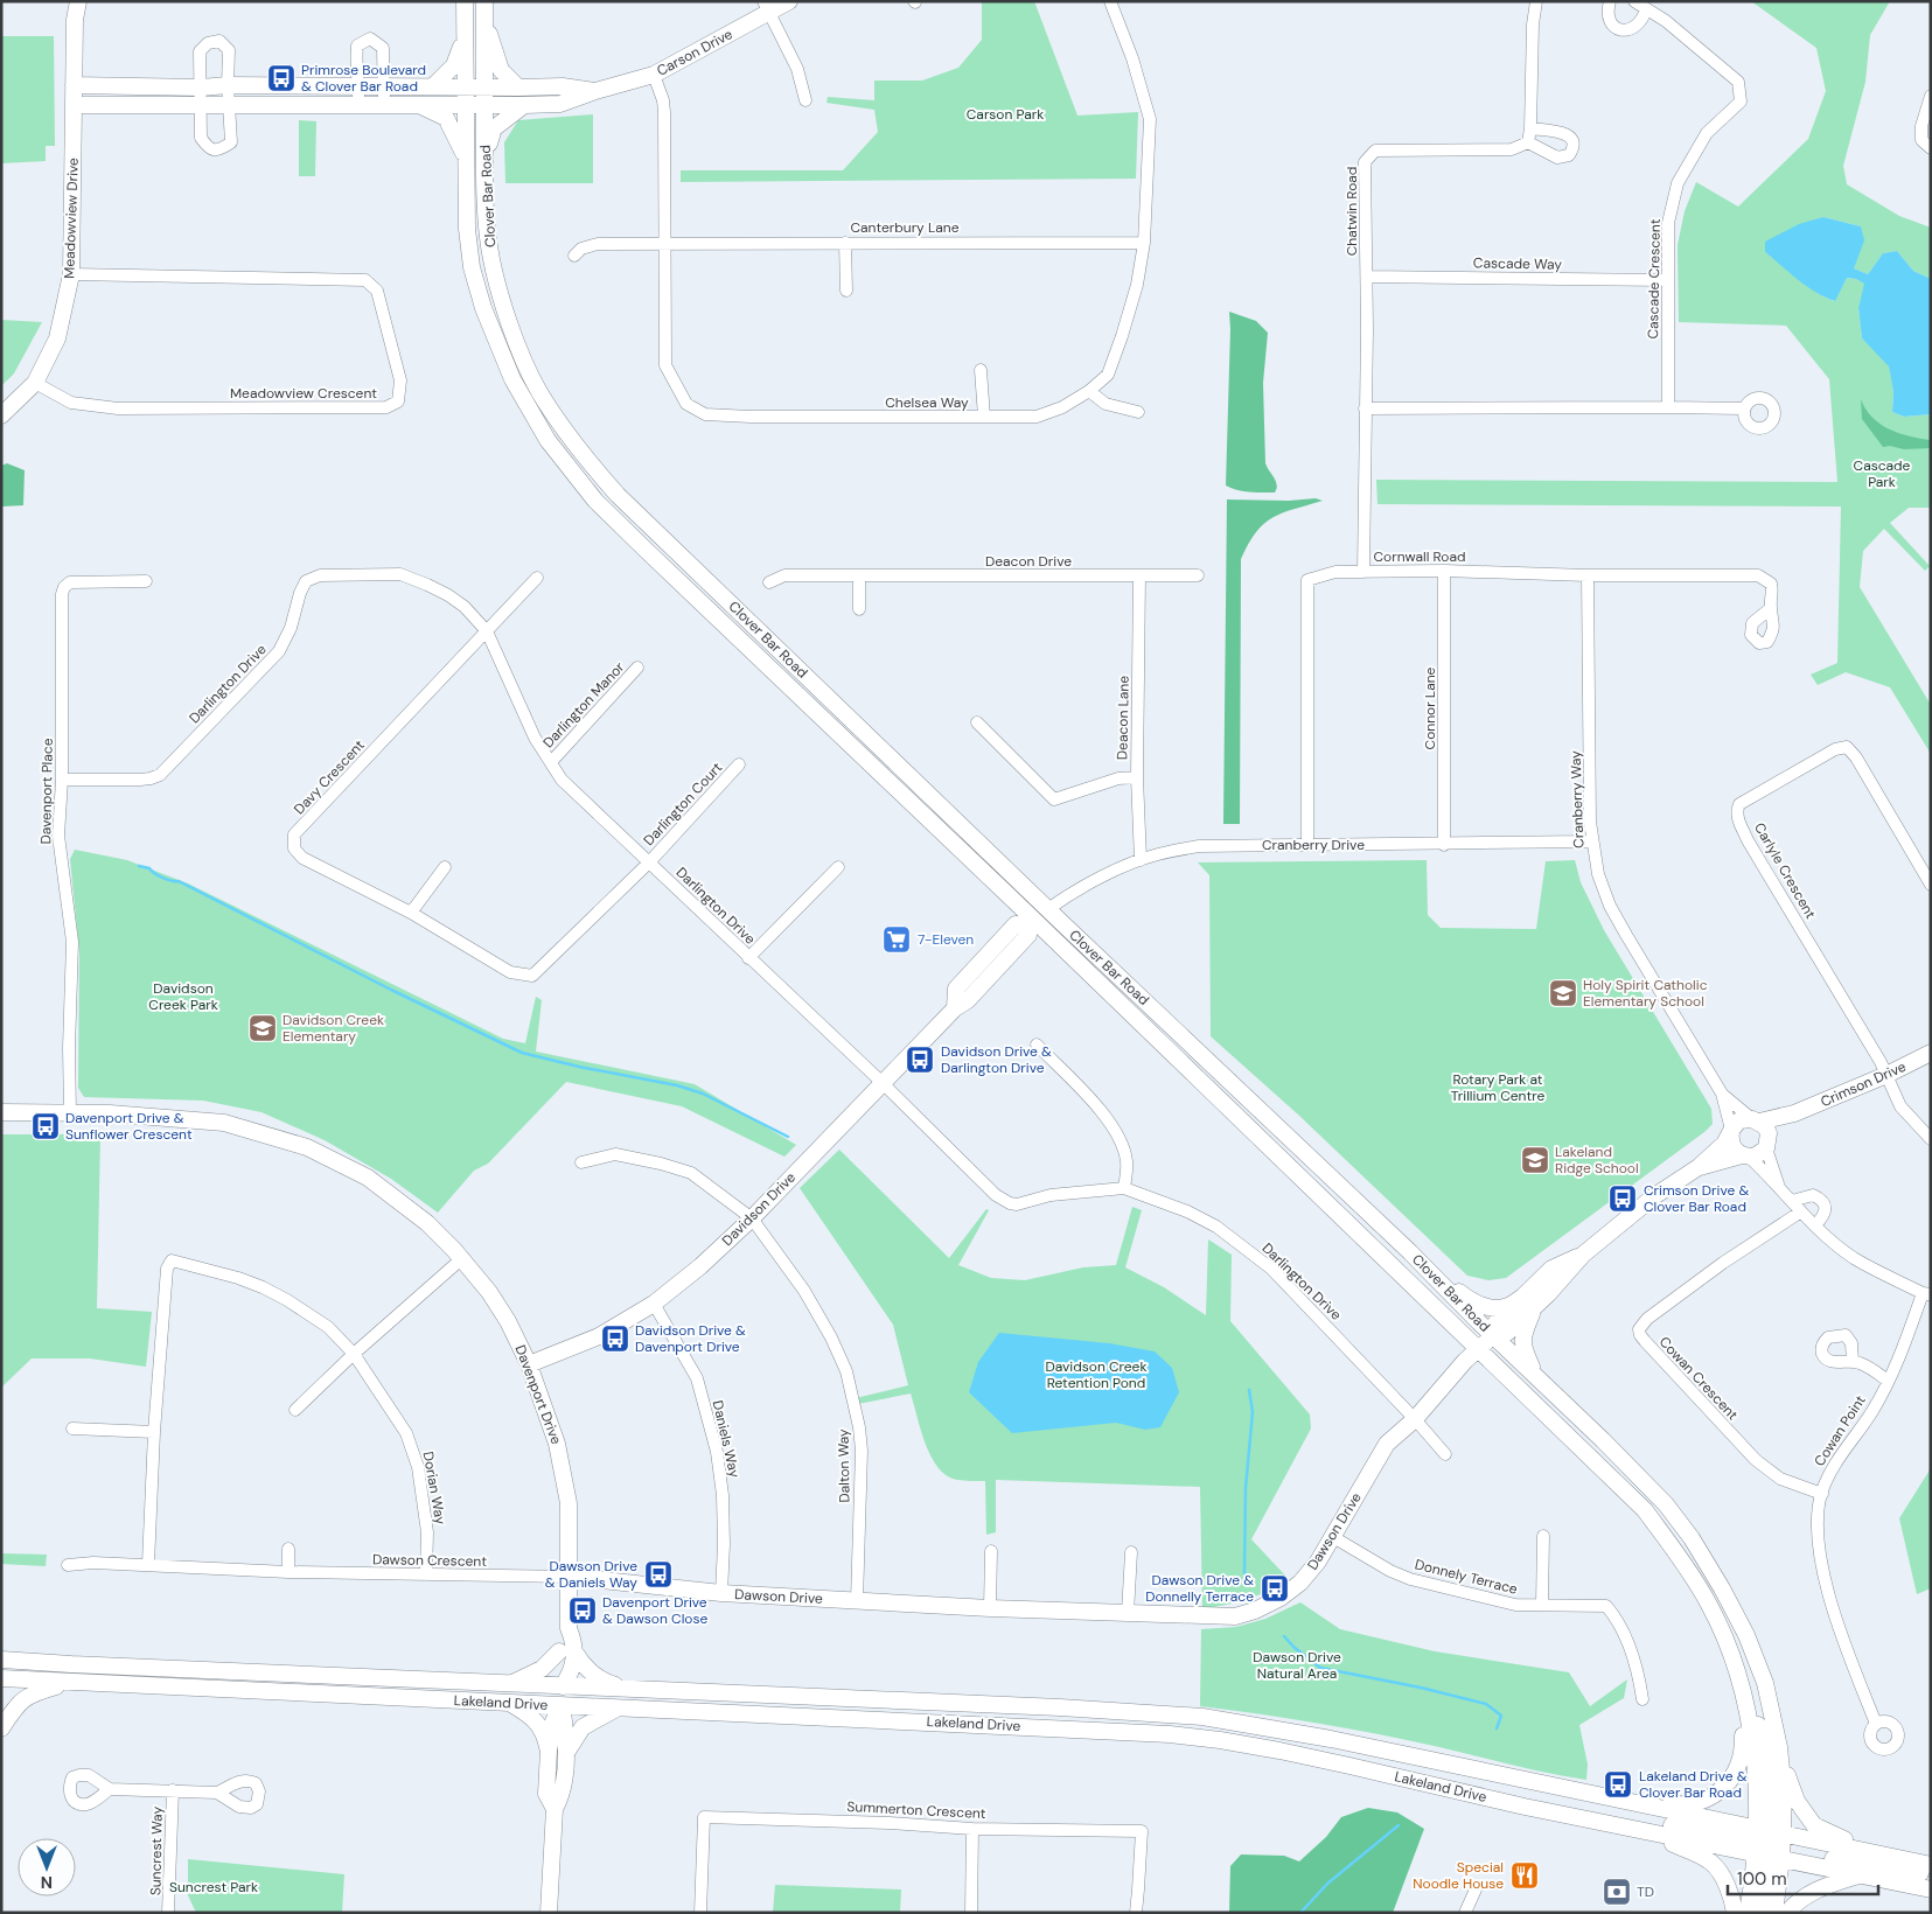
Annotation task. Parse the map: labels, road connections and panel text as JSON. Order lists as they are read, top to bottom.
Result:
{
  "streets": {
    "main road": [
      "Carson Drive",
      "Clover Bar Road",
      "Meadowview Drive",
      "Crimson Drive",
      "Davidson Drive",
      "Davenport Drive",
      "Dawson Drive",
      "Lakeland Drive"
    ],
    "street": [
      "Chatwin Road",
      "Canterbury Lane",
      "Cascade Way",
      "Cascade Crescent",
      "Meadowview Crescent",
      "Chelsea Way",
      "Cornwall Road",
      "Deacon Drive",
      "Darlington Drive",
      "Darlington Manor",
      "Connor Lane",
      "Deacon Lane",
      "Davy Crescent",
      "Davenport Place",
      "Cranberry Way",
      "Darlington Court",
      "Cranberry Drive",
      "Carlyle Crescent",
      "Cowan Crescent",
      "Cowan Point",
      "Daniels Way",
      "Dalton Way",
      "Dorian Way",
      "Dawson Crescent",
      "Donnely Terrace",
      "Summerton Crescent",
      "Suncrest Way"
    ]
  },
  "crossings": [
    ["Carson Drive", "Clover Bar Road"],
    ["Carson Drive", "Chelsea Way"],
    ["Clover Bar Road", "Cranberry Drive"],
    ["Clover Bar Road", "Davidson Drive"],
    ["Clover Bar Road", "Dawson Drive"],
    ["Clover Bar Road", "Lakeland Drive"],
    ["Chatwin Road", "Cascade Way"],
    ["Chatwin Road", "Cornwall Road"],
    ["Meadowview Drive", "Meadowview Crescent"],
    ["Canterbury Lane", "Chelsea Way"],
    ["Cascade Way", "Cascade Crescent"],
    ["Cornwall Road", "Connor Lane"],
    ["Cornwall Road", "Cranberry Way"],
    ["Cornwall Road", "Cranberry Drive"],
    ["Deacon Drive", "Deacon Lane"],
    ["Darlington Drive", "Darlington Manor"],
    ["Darlington Drive", "Davy Crescent"],
    ["Darlington Drive", "Davenport Place"],
    ["Darlington Drive", "Darlington Court"],
    ["Darlington Drive", "Davidson Drive"],
    ["Darlington Drive", "Dawson Drive"],
    ["Connor Lane", "Cranberry Drive"],
    ["Deacon Lane", "Cranberry Drive"],
    ["Davy Crescent", "Darlington Court"],
    ["Davenport Place", "Davenport Drive"],
    ["Cranberry Way", "Cranberry Drive"],
    ["Cranberry Way", "Crimson Drive"],
    ["Carlyle Crescent", "Crimson Drive"],
    ["Davidson Drive", "Davenport Drive"],
    ["Davidson Drive", "Daniels Way"],
    ["Davidson Drive", "Dalton Way"],
    ["Cowan Crescent", "Cowan Point"],
    ["Davenport Drive", "Dawson Drive"],
    ["Davenport Drive", "Dawson Crescent"],
    ["Davenport Drive", "Lakeland Drive"],
    ["Daniels Way", "Dawson Drive"],
    ["Dalton Way", "Dawson Drive"],
    ["Dorian Way", "Dawson Crescent"],
    ["Dawson Drive", "Dawson Crescent"],
    ["Dawson Drive", "Donnely Terrace"]
  ],
  "parks": [
    "Carson Park",
    "Cascade Park",
    "Davidson Creek Park",
    "Rotary Park at Trillium Centre",
    "Davidson Creek Retention Pond",
    "Dawson Drive Natural Area",
    "Suncrest Park"
  ],
  "places": {
    "bus stop": [
      "Primrose Boulevard & Clover Bar Road",
      "Davidson Drive & Darlington Drive",
      "Davenport Drive & Sunflower Crescent",
      "Crimson Drive & Clover Bar Road",
      "Davidson Drive & Davenport Drive",
      "Dawson Drive & Daniels Way",
      "Dawson Drive & Donnelly Terrace",
      "Davenport Drive & Dawson Close",
      "Lakeland Drive & Clover Bar Road"
    ],
    "supermarket": ["7-Eleven"],
    "school or university": ["Holy Spirit Catholic Elementary School", "Davidson Creek Elementary", "Lakeland Ridge School"],
    "restaurant": ["Special Noodle House"],
    "bank": ["TD"]
  },
  "scale_bar": "100 m",
  "north": "bottom"
}
